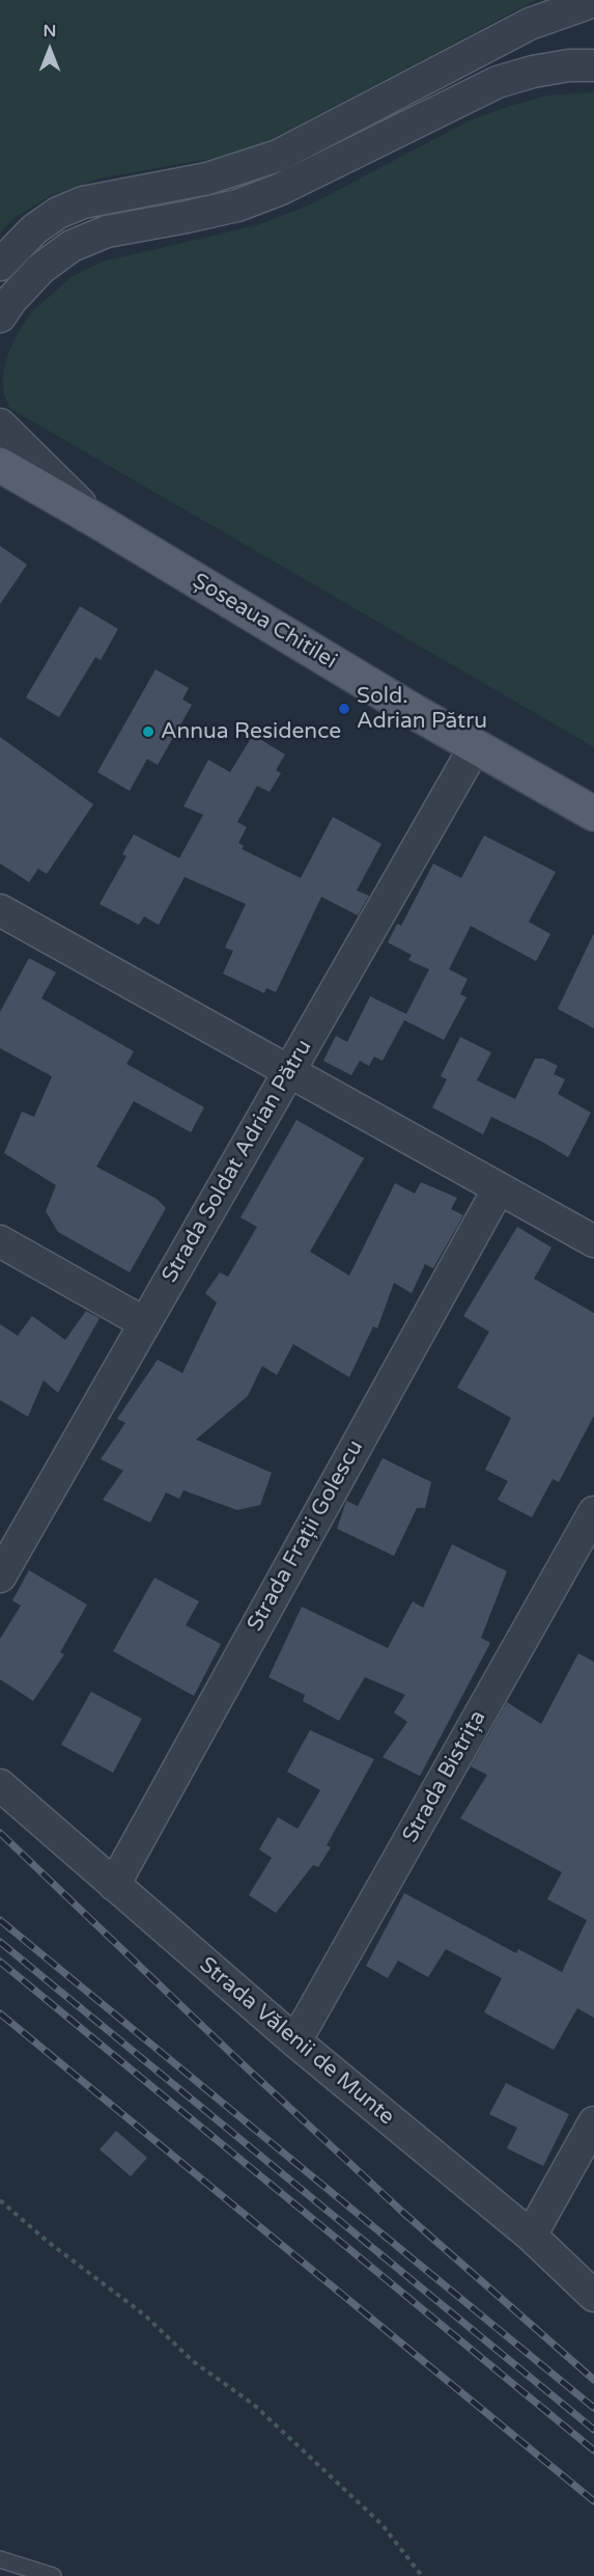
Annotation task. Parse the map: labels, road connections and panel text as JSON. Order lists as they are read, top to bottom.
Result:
{
  "streets": {
    "main road": ["Șoseaua Chitilei"],
    "street": [
      "Strada Soldat Adrian Pătru",
      "Strada Frații Golescu",
      "Strada Bistrița",
      "Strada Vălenii de Munte"
    ]
  },
  "crossings": [
    ["Șoseaua Chitilei", "Strada Soldat Adrian Pătru"],
    ["Strada Frații Golescu", "Strada Vălenii de Munte"],
    ["Strada Bistrița", "Strada Vălenii de Munte"]
  ],
  "places": ["Sold. Adrian Pătru", "Annua Residence"],
  "north": "top"
}
